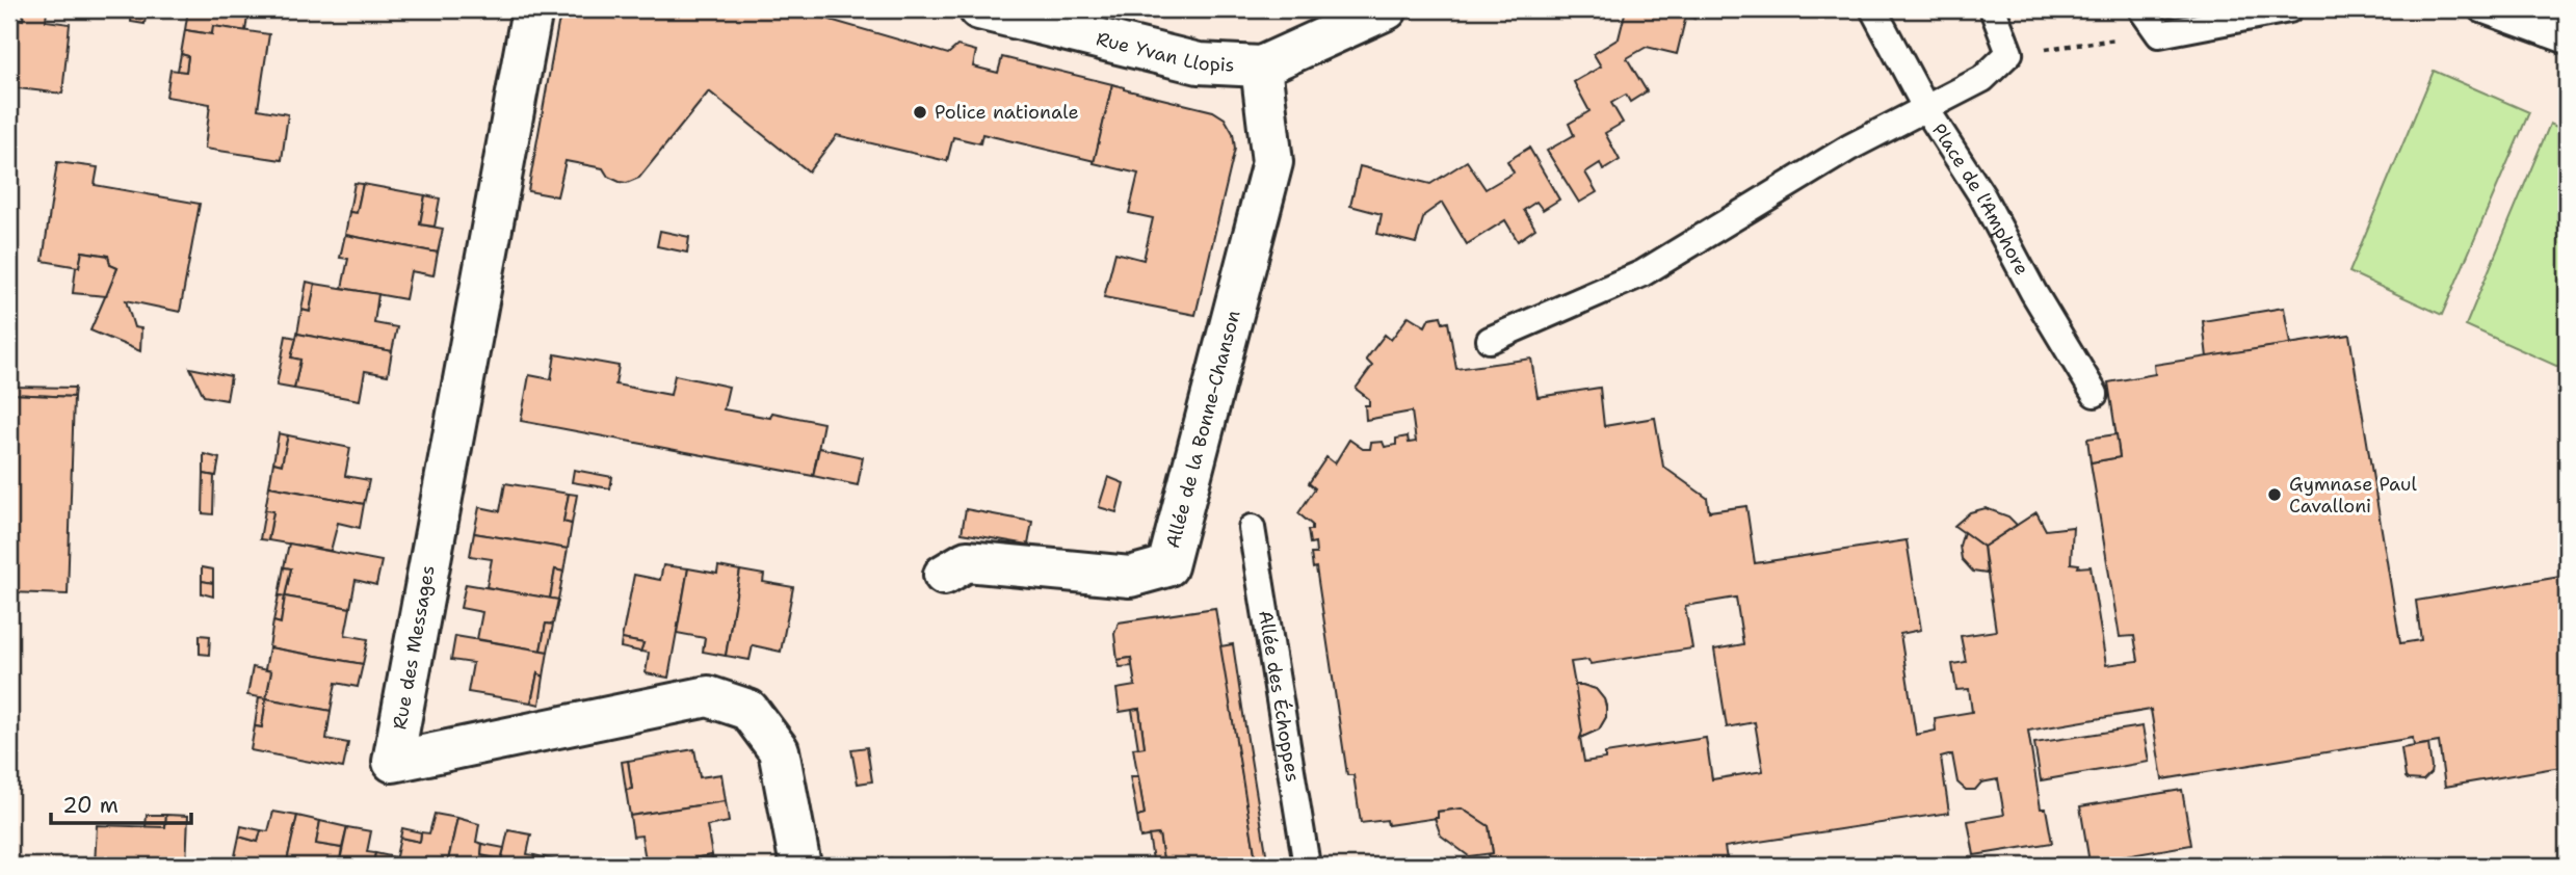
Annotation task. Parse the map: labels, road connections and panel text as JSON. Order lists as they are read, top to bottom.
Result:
{
  "streets": {
    "street": ["Rue Yvan Llopis", "Allée de la Bonne-Chanson", "Rue des Messages"],
    "lane": ["Place de l'Amphore", "Allée des Échoppes"]
  },
  "crossings": [
    ["Rue Yvan Llopis", "Allée de la Bonne-Chanson"]
  ],
  "places": ["Police nationale", "Gymnase Paul Cavalloni"],
  "scale_bar": "20 m"
}
